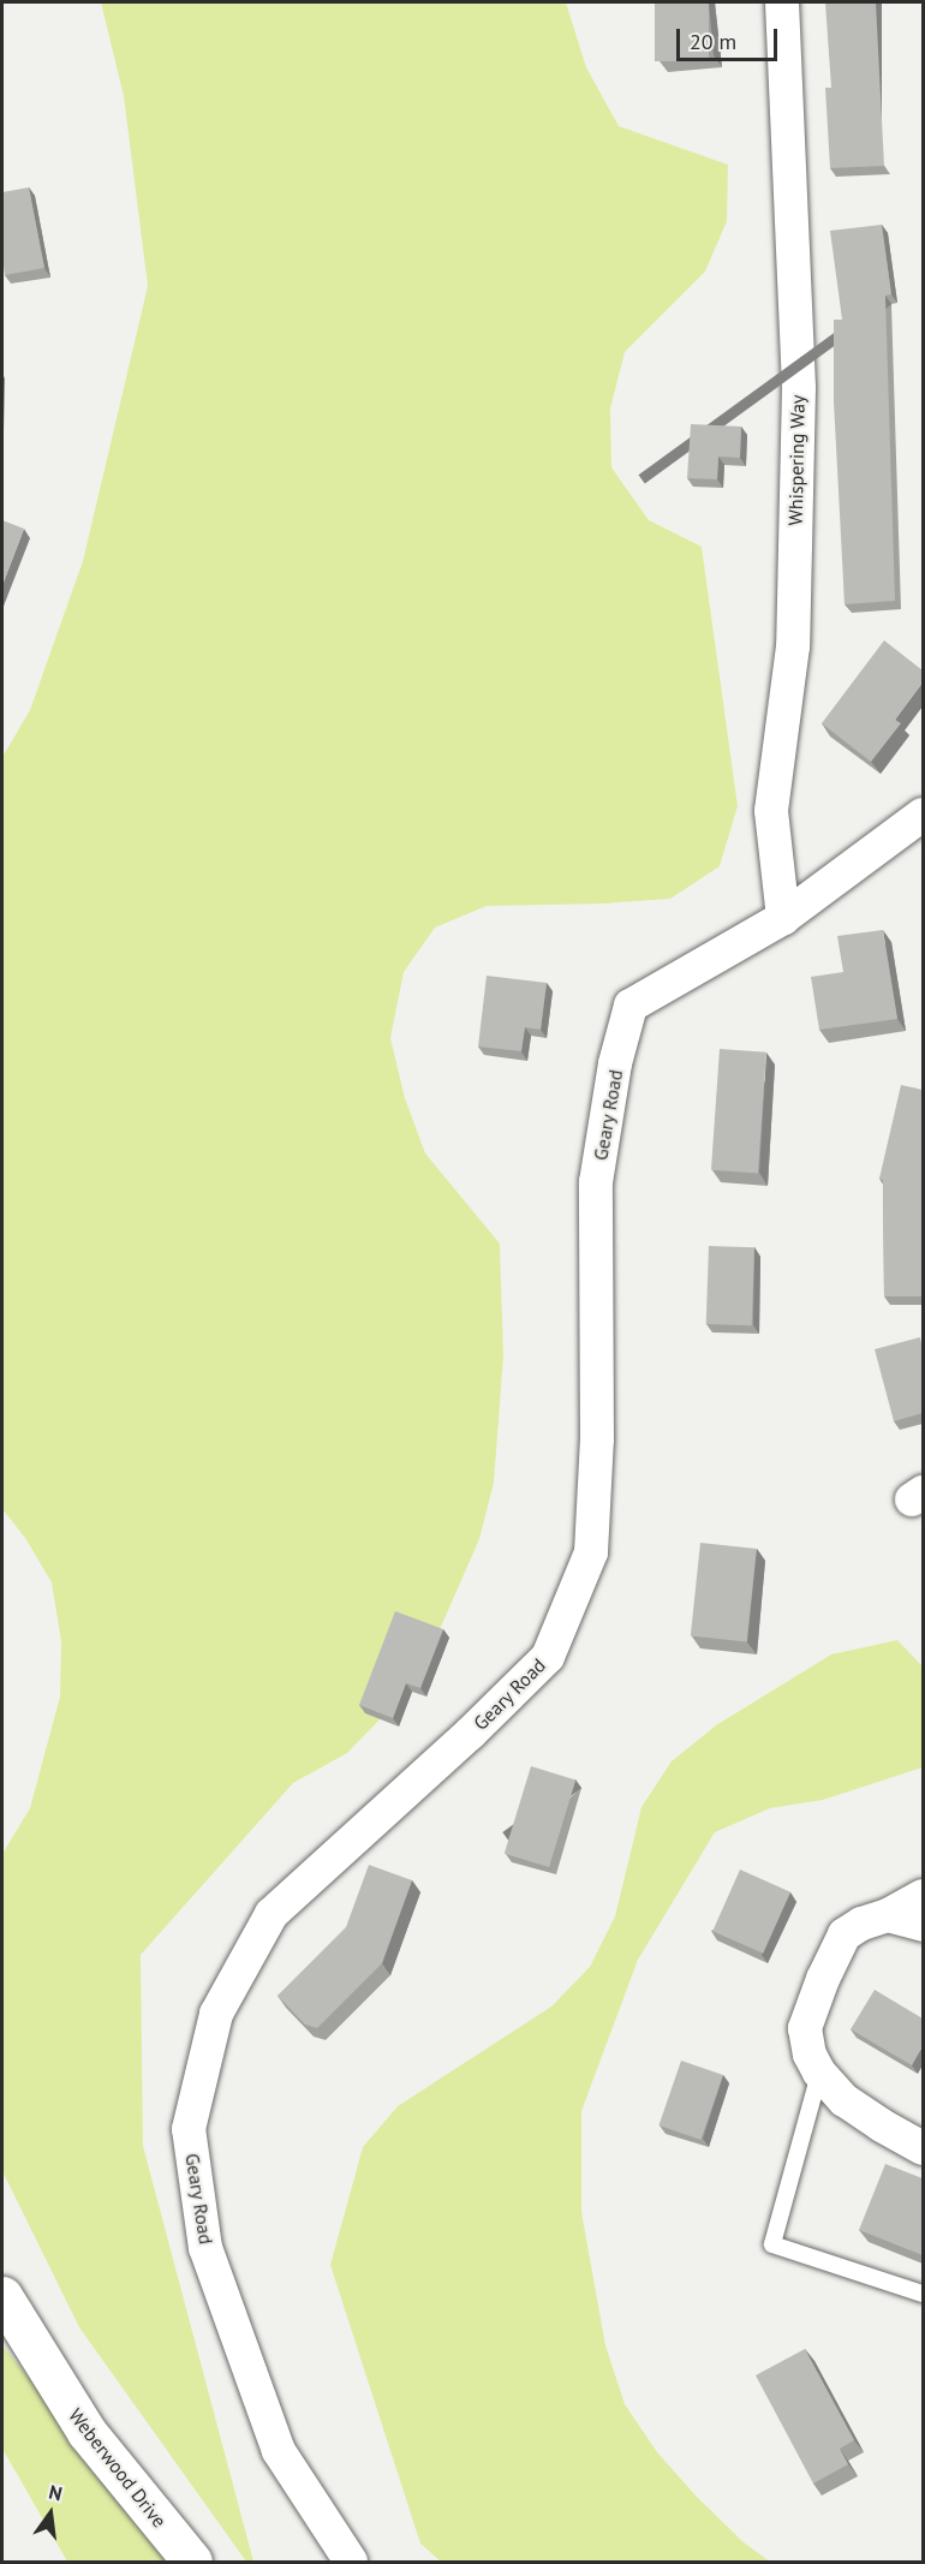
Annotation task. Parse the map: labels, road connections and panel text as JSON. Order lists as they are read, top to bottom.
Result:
{
  "streets": {
    "street": ["Whispering Way", "Geary Road", "Weberwood Drive"]
  },
  "crossings": [
    ["Whispering Way", "Geary Road"]
  ],
  "scale_bar": "20 m",
  "north": "top"
}
